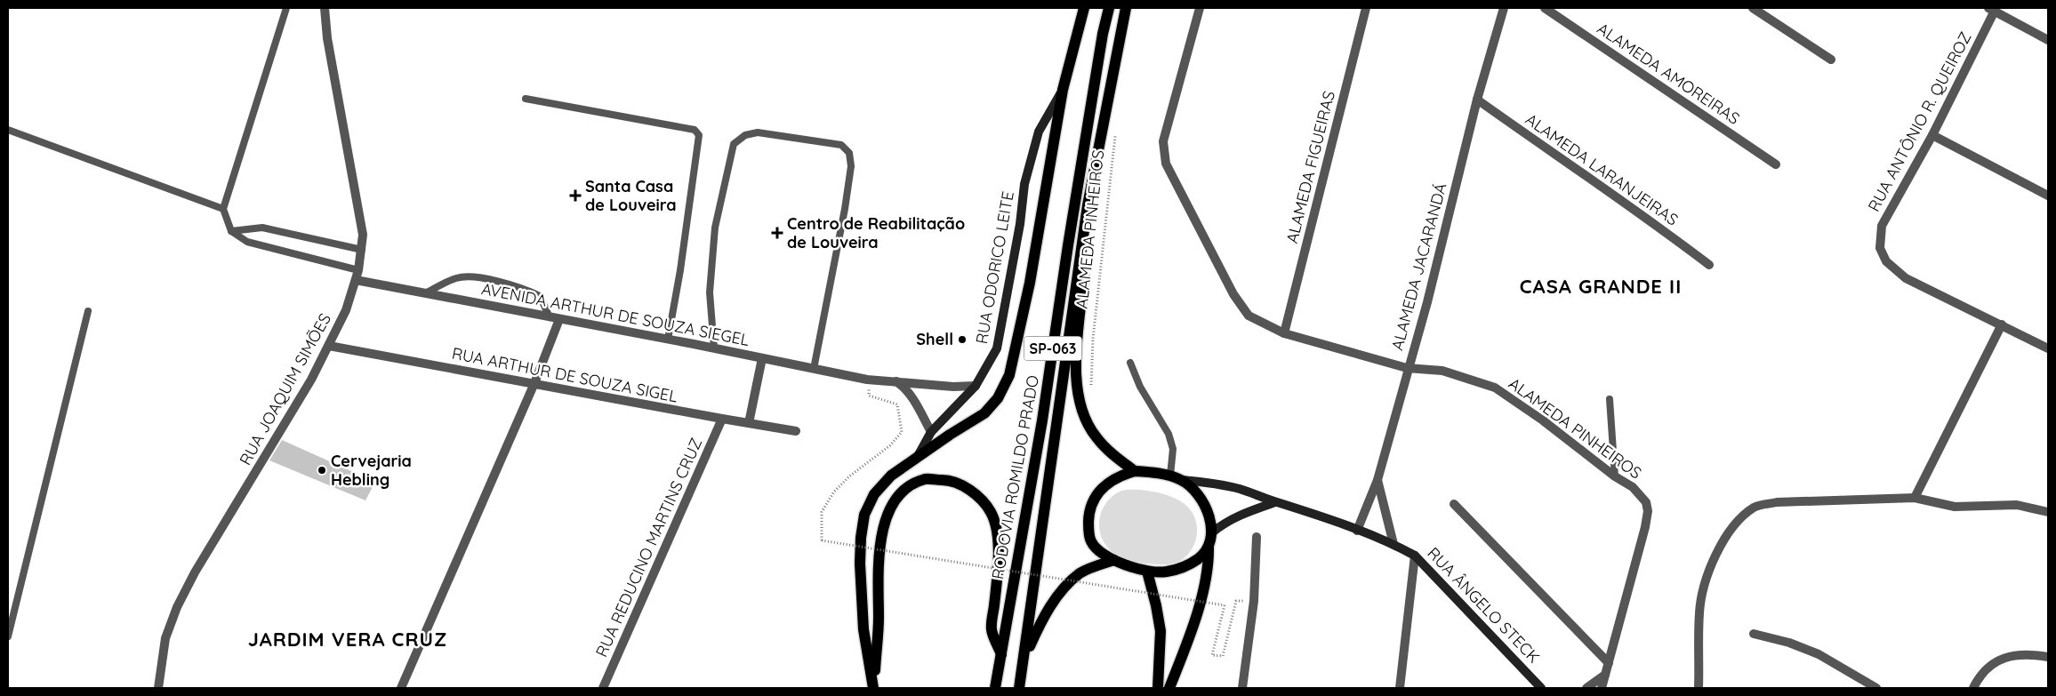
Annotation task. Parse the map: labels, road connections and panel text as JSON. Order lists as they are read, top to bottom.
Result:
{
  "streets": {
    "main road": [
      "RUA ODORICO LEITE",
      "SP-063",
      "RODOVIA ROMILDO PRADO",
      "RUA ÂNGELO STECK"
    ],
    "street": [
      "ALAMEDA AMOREIRAS",
      "RUA ANTÔNIO R. QUEIROZ",
      "ALAMEDA FIGUEIRAS",
      "ALAMEDA LARANJEIRAS",
      "ALAMEDA PINHEIROS",
      "ALAMEDA JACARANDÁ",
      "AVENIDA ARTHUR DE SOUZA SIEGEL",
      "RUA ARTHUR DE SOUZA SIGEL",
      "RUA JOAQUIM SIMÕES",
      "RUA REDUCINO MARTINS CRUZ"
    ]
  },
  "crossings": [
    ["ALAMEDA FIGUEIRAS", "ALAMEDA PINHEIROS"],
    ["ALAMEDA LARANJEIRAS", "ALAMEDA JACARANDÁ"],
    ["ALAMEDA PINHEIROS", "ALAMEDA JACARANDÁ"],
    ["ALAMEDA JACARANDÁ", "RUA ÂNGELO STECK"],
    ["RUA ODORICO LEITE", "AVENIDA ARTHUR DE SOUZA SIEGEL"],
    ["AVENIDA ARTHUR DE SOUZA SIEGEL", "RUA JOAQUIM SIMÕES"],
    ["RUA ARTHUR DE SOUZA SIGEL", "RUA JOAQUIM SIMÕES"],
    ["RUA ARTHUR DE SOUZA SIGEL", "RUA REDUCINO MARTINS CRUZ"]
  ],
  "districts": ["CASA GRANDE II", "JARDIM VERA CRUZ"],
  "places": {
    "health": ["Santa Casa de Louveira", "Centro de Reabilitação de Louveira"],
    "other": ["Shell", "Cervejaria Hebling"]
  }
}
